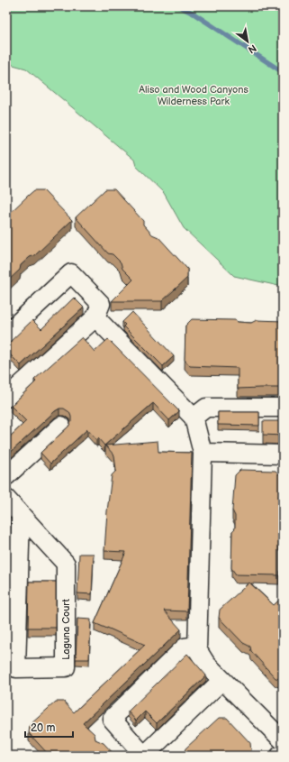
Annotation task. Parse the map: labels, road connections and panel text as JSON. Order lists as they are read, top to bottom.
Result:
{
  "streets": {
    "street": ["Laguna Court"]
  },
  "parks": ["Aliso and Wood Canyons Wilderness Park"],
  "scale_bar": "20 m",
  "north": "bottom right"
}
